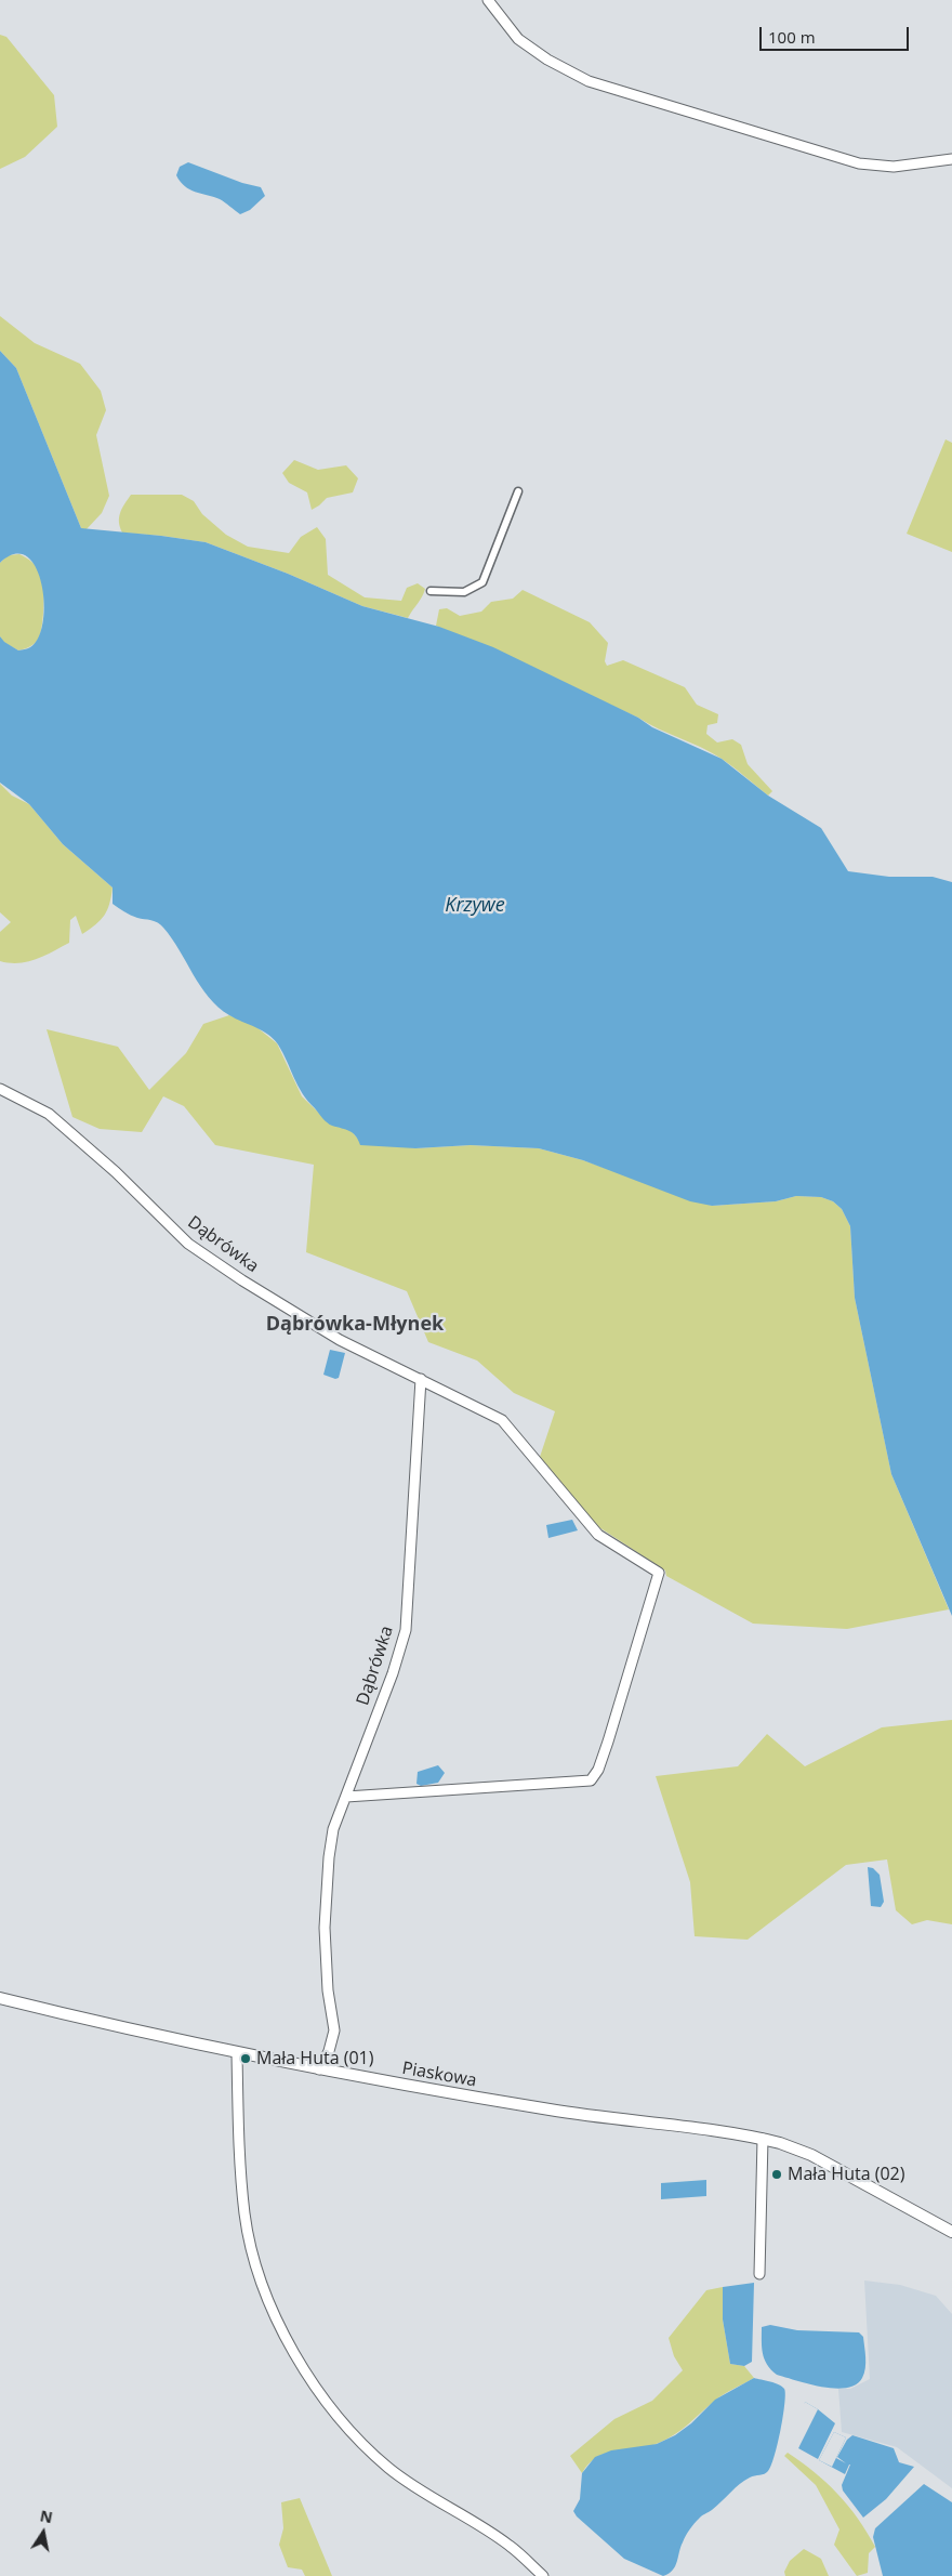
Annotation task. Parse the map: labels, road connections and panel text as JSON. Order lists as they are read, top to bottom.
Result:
{
  "streets": {
    "street": ["Dąbrówka", "Piaskowa"]
  },
  "crossings": [
    ["Dąbrówka", "Piaskowa"]
  ],
  "districts": ["Dąbrówka-Młynek"],
  "water": ["Krzywe"],
  "places": ["Mała Huta (01)", "Mała Huta (02)"],
  "scale_bar": "100 m",
  "north": "top"
}
